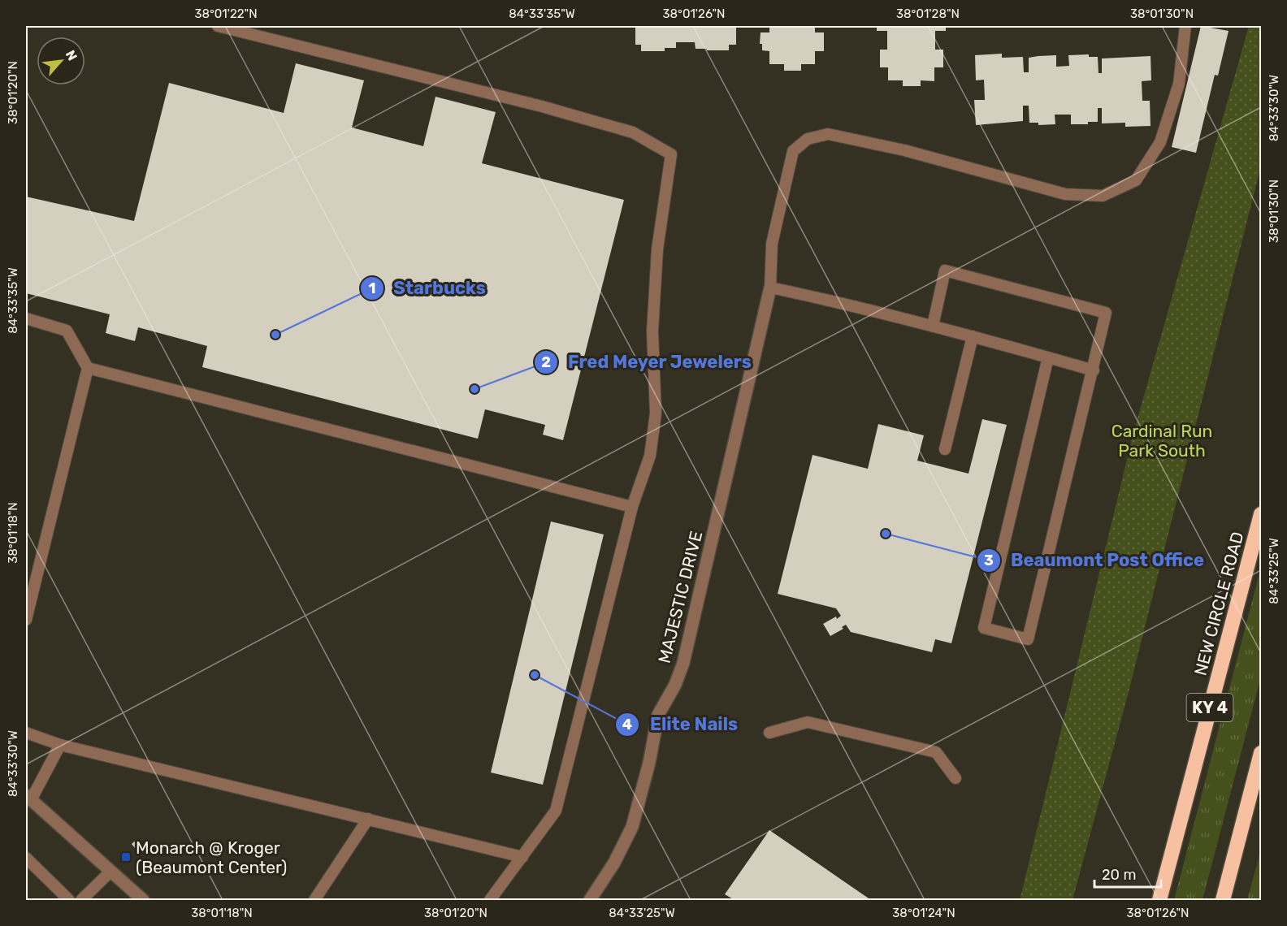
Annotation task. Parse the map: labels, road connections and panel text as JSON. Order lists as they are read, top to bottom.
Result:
{
  "streets": {
    "highway": ["NEW CIRCLE ROAD", "KY 4"],
    "street": ["MAJESTIC DRIVE"]
  },
  "parks": ["Cardinal Run Park South"],
  "places": {
    "other": [
      "Starbucks",
      "Fred Meyer Jewelers",
      "Beaumont Post Office",
      "Elite Nails"
    ],
    "transit": ["Monarch @ Kroger (Beaumont Center)"]
  },
  "scale_bar": "20 m",
  "north": "top right",
  "coordinates": [
    "38°01'22\"N",
    "84°33'35\"W",
    "38°01'26\"N",
    "38°01'28\"N",
    "38°01'30\"N",
    "38°01'20\"N",
    "84°33'30\"W",
    "38°01'18\"N",
    "84°33'25\"W",
    "38°01'24\"N"
  ]
}
